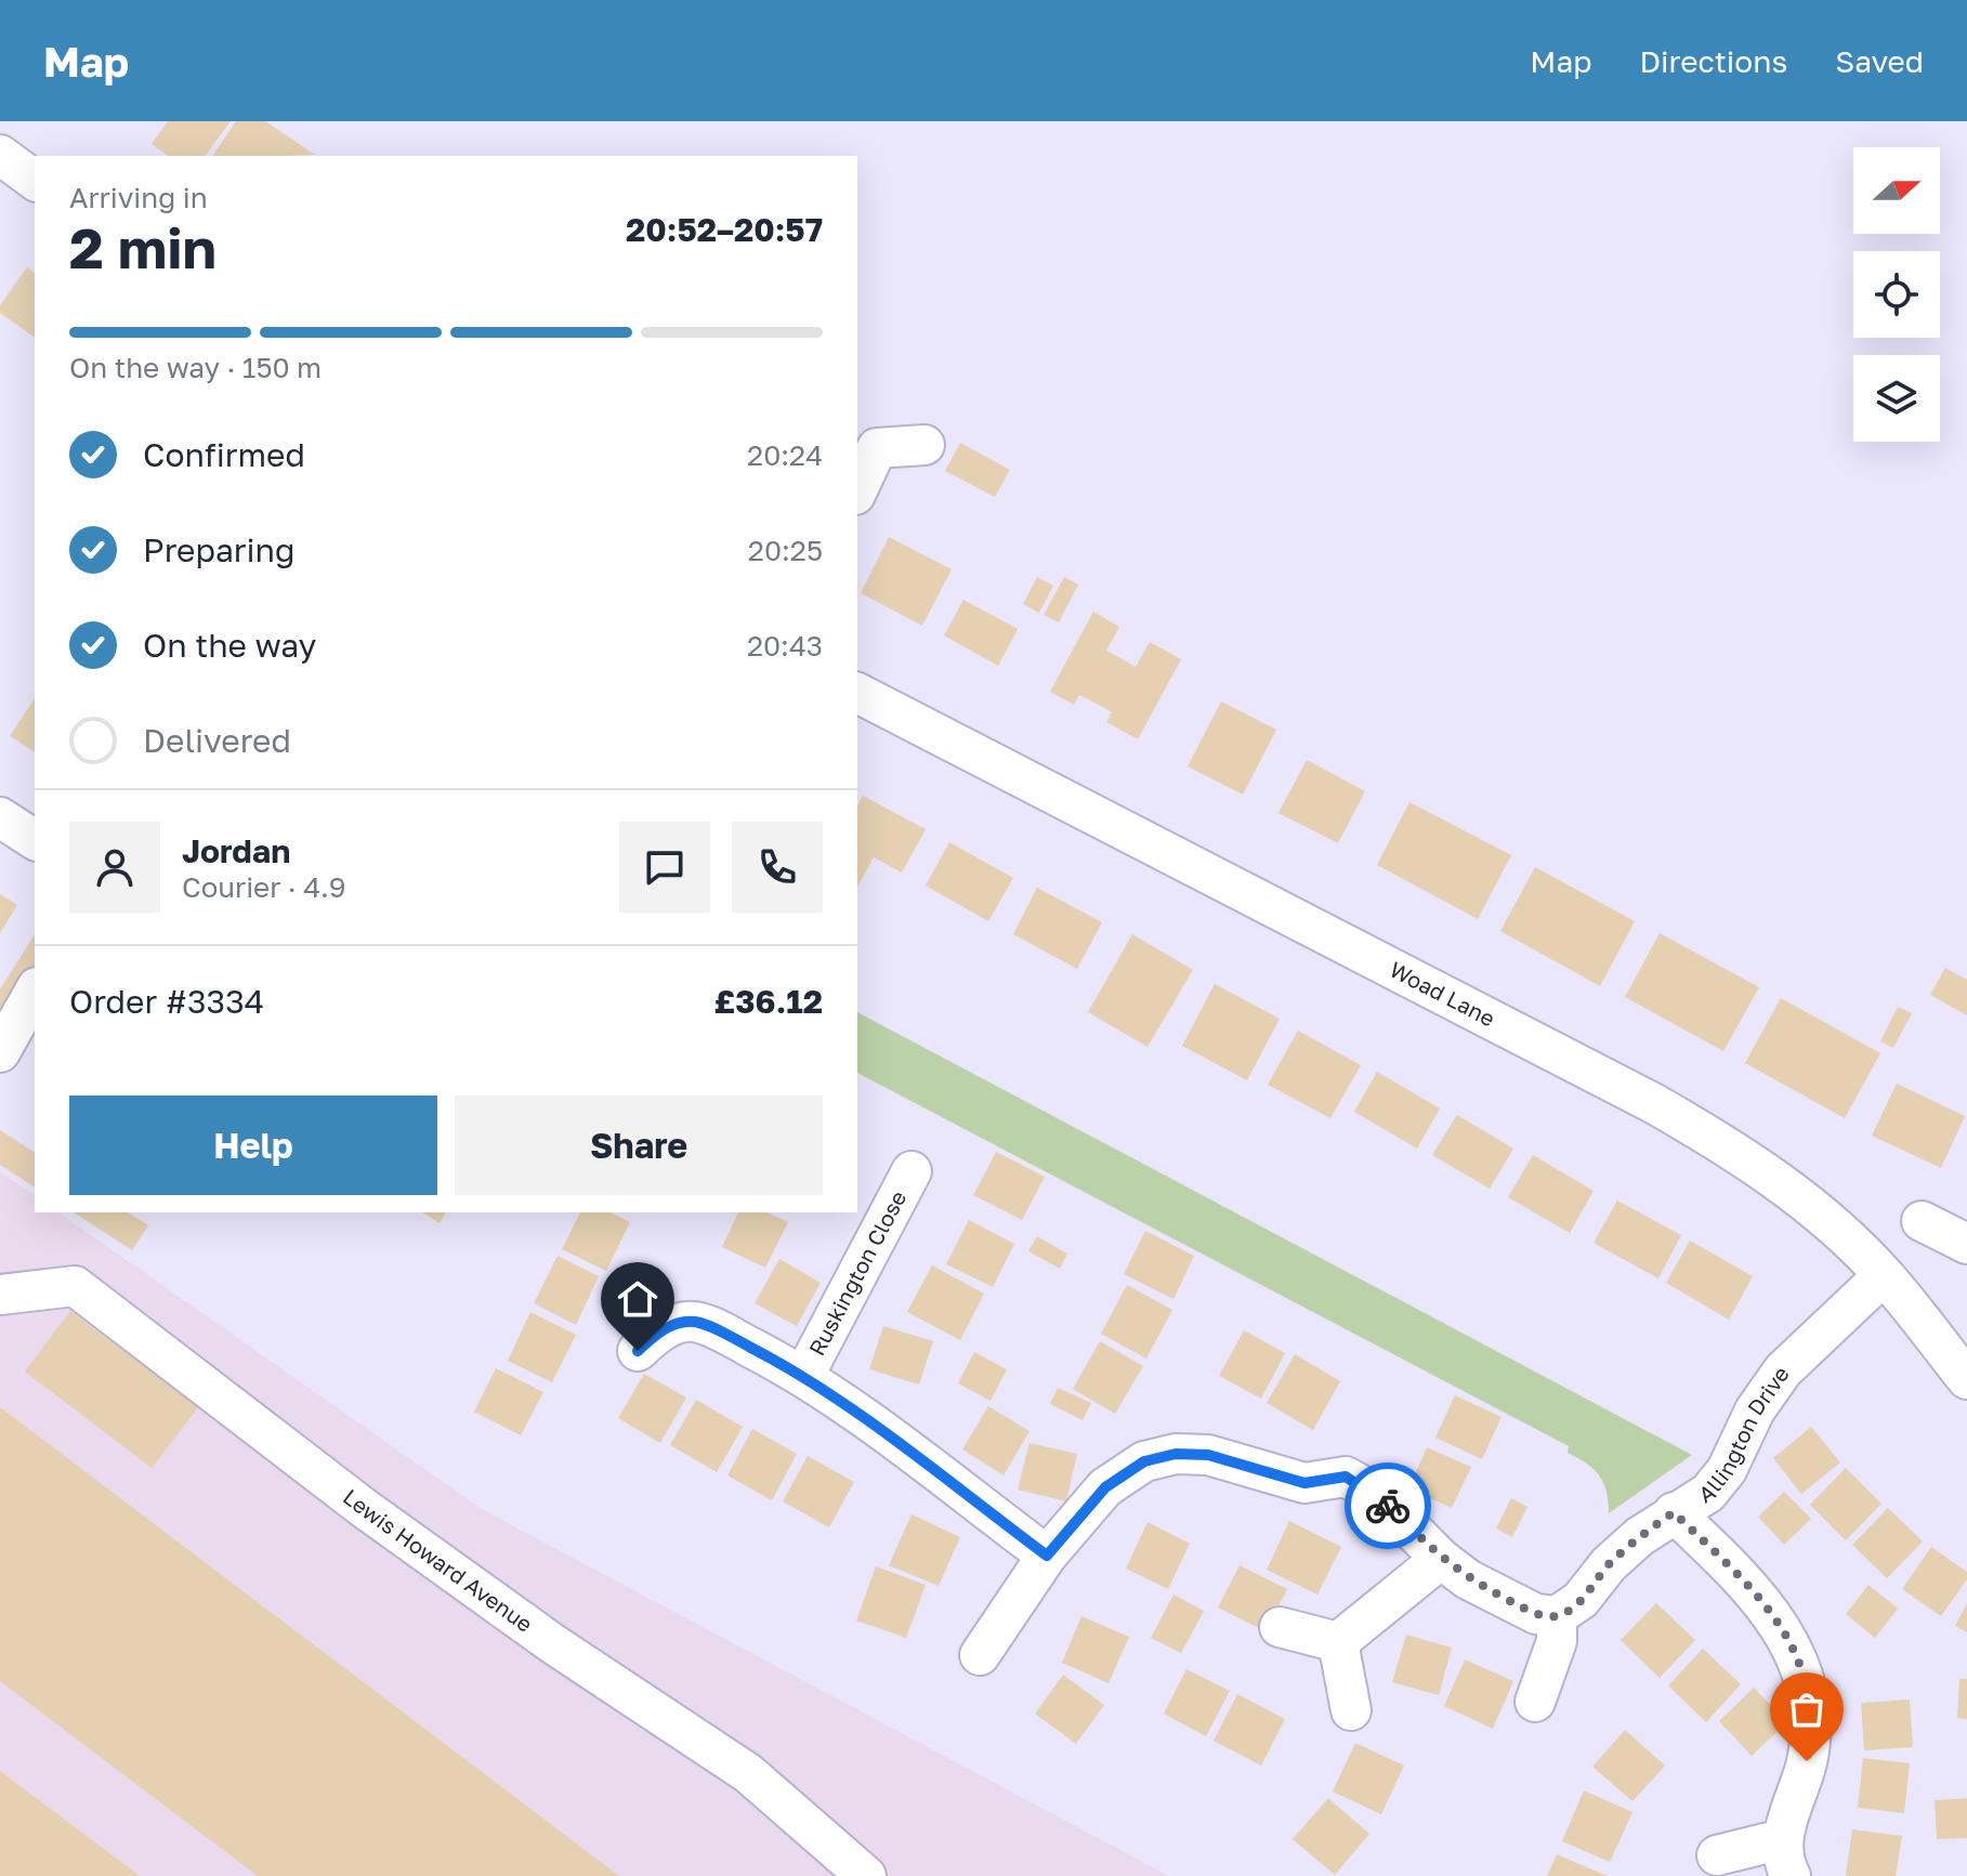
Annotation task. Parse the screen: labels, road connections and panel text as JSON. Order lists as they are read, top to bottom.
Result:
{
  "streets": {
    "street": [
      "Woad Lane",
      "Ruskington Close",
      "Allington Drive",
      "Lewis Howard Avenue"
    ]
  },
  "crossings": [
    ["Woad Lane", "Allington Drive"]
  ],
  "north": "right",
  "page": {
    "header": "Map",
    "nav": ["Map", "Directions", "Saved"],
    "heading": ["2 min", "Arriving in", "20:52–20:57"],
    "panel": [
      "Jordan",
      "Courier · 4.9",
      "Order #3334",
      "£36.12"
    ],
    "bar": "On the way · 150 m",
    "list": [
      ["Confirmed", "20:24"],
      ["Preparing", "20:25"],
      ["On the way", "20:43"],
      "Delivered"
    ],
    "buttons": ["Help", "Share"]
  }
}
